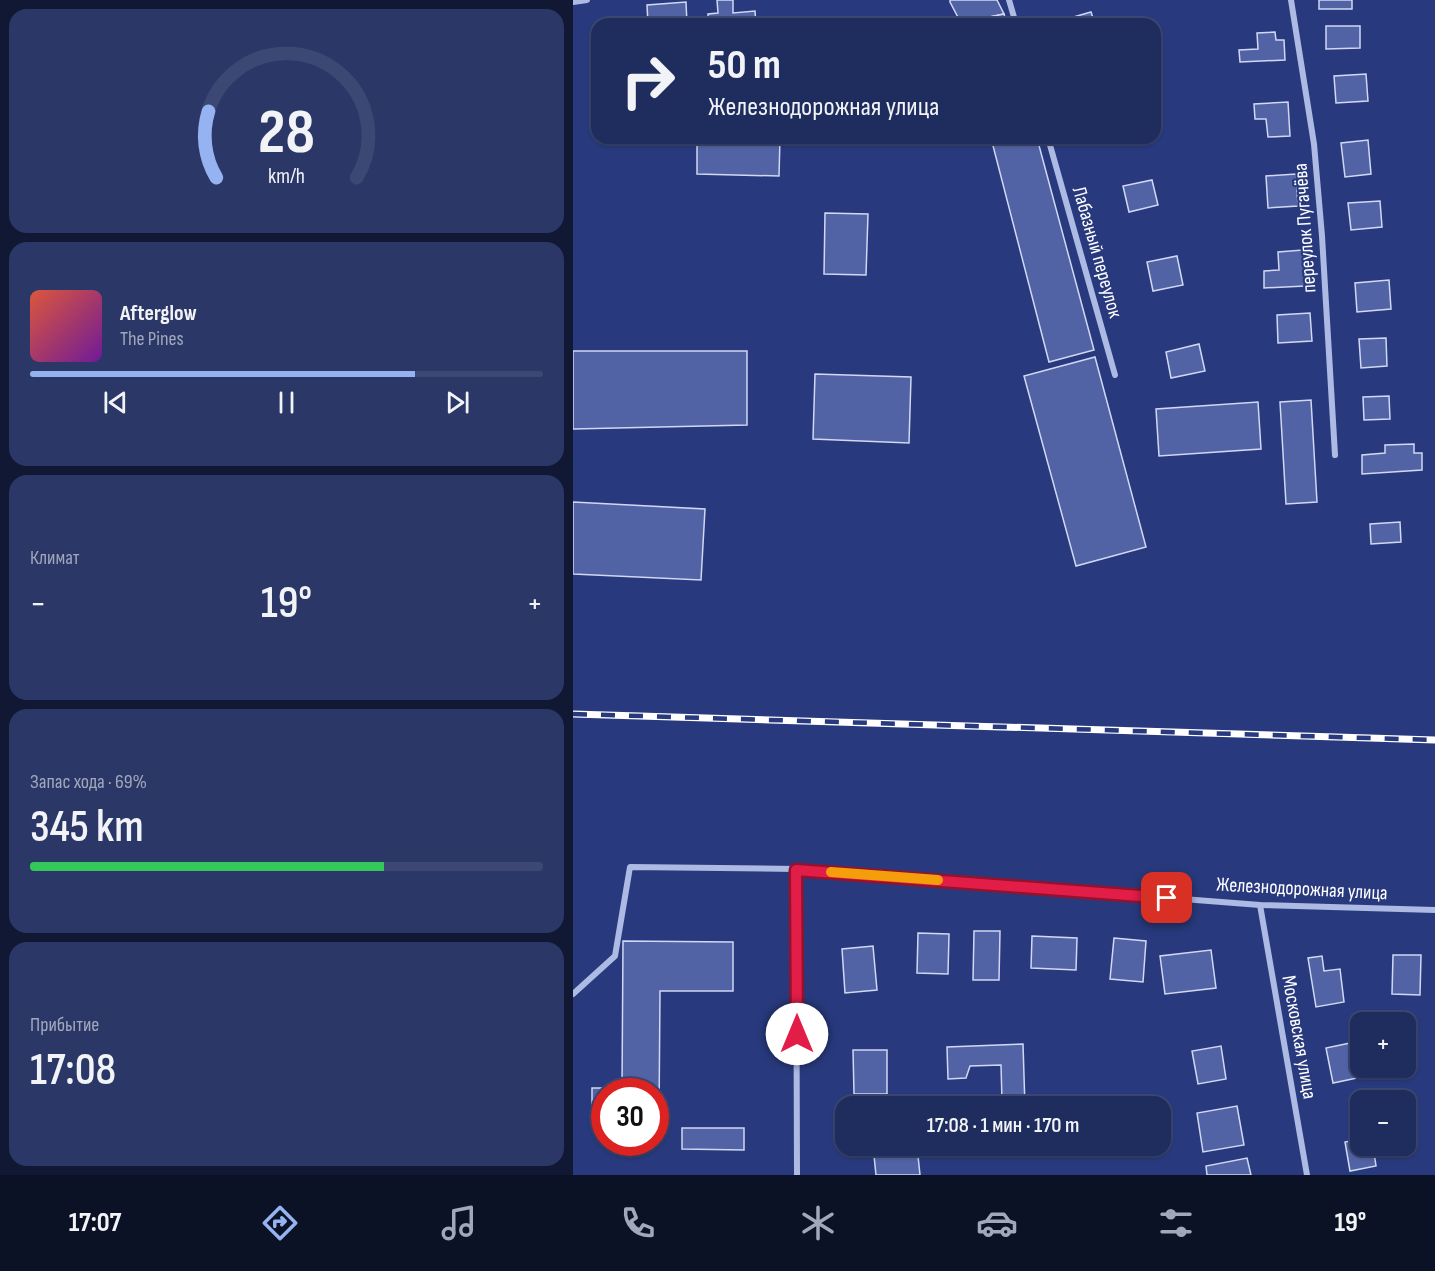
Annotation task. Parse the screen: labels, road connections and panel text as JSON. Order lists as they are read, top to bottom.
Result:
{
  "streets": {
    "street": [
      "переулок Пугачёва",
      "Лабазный переулок",
      "Железнодорожная улица",
      "Московская улица"
    ]
  },
  "crossings": [
    ["Железнодорожная улица", "Московская улица"]
  ],
  "page": {
    "turn": ["50 m", "Железнодорожная улица"],
    "song": ["Afterglow", "The Pines"],
    "tile": [
      "Климат",
      ["Запас хода · 69%", "345 km"],
      ["Прибытие", "17:08"]
    ],
    "heat": ["−", "19°", "+"],
    "map_buttons": ["+", "−"],
    "limit": "30",
    "trip": "17:08 · 1 мин · 170 m",
    "tabs": ["17:07", "19°"],
    "gauge": ["28", "km/h"]
  }
}
